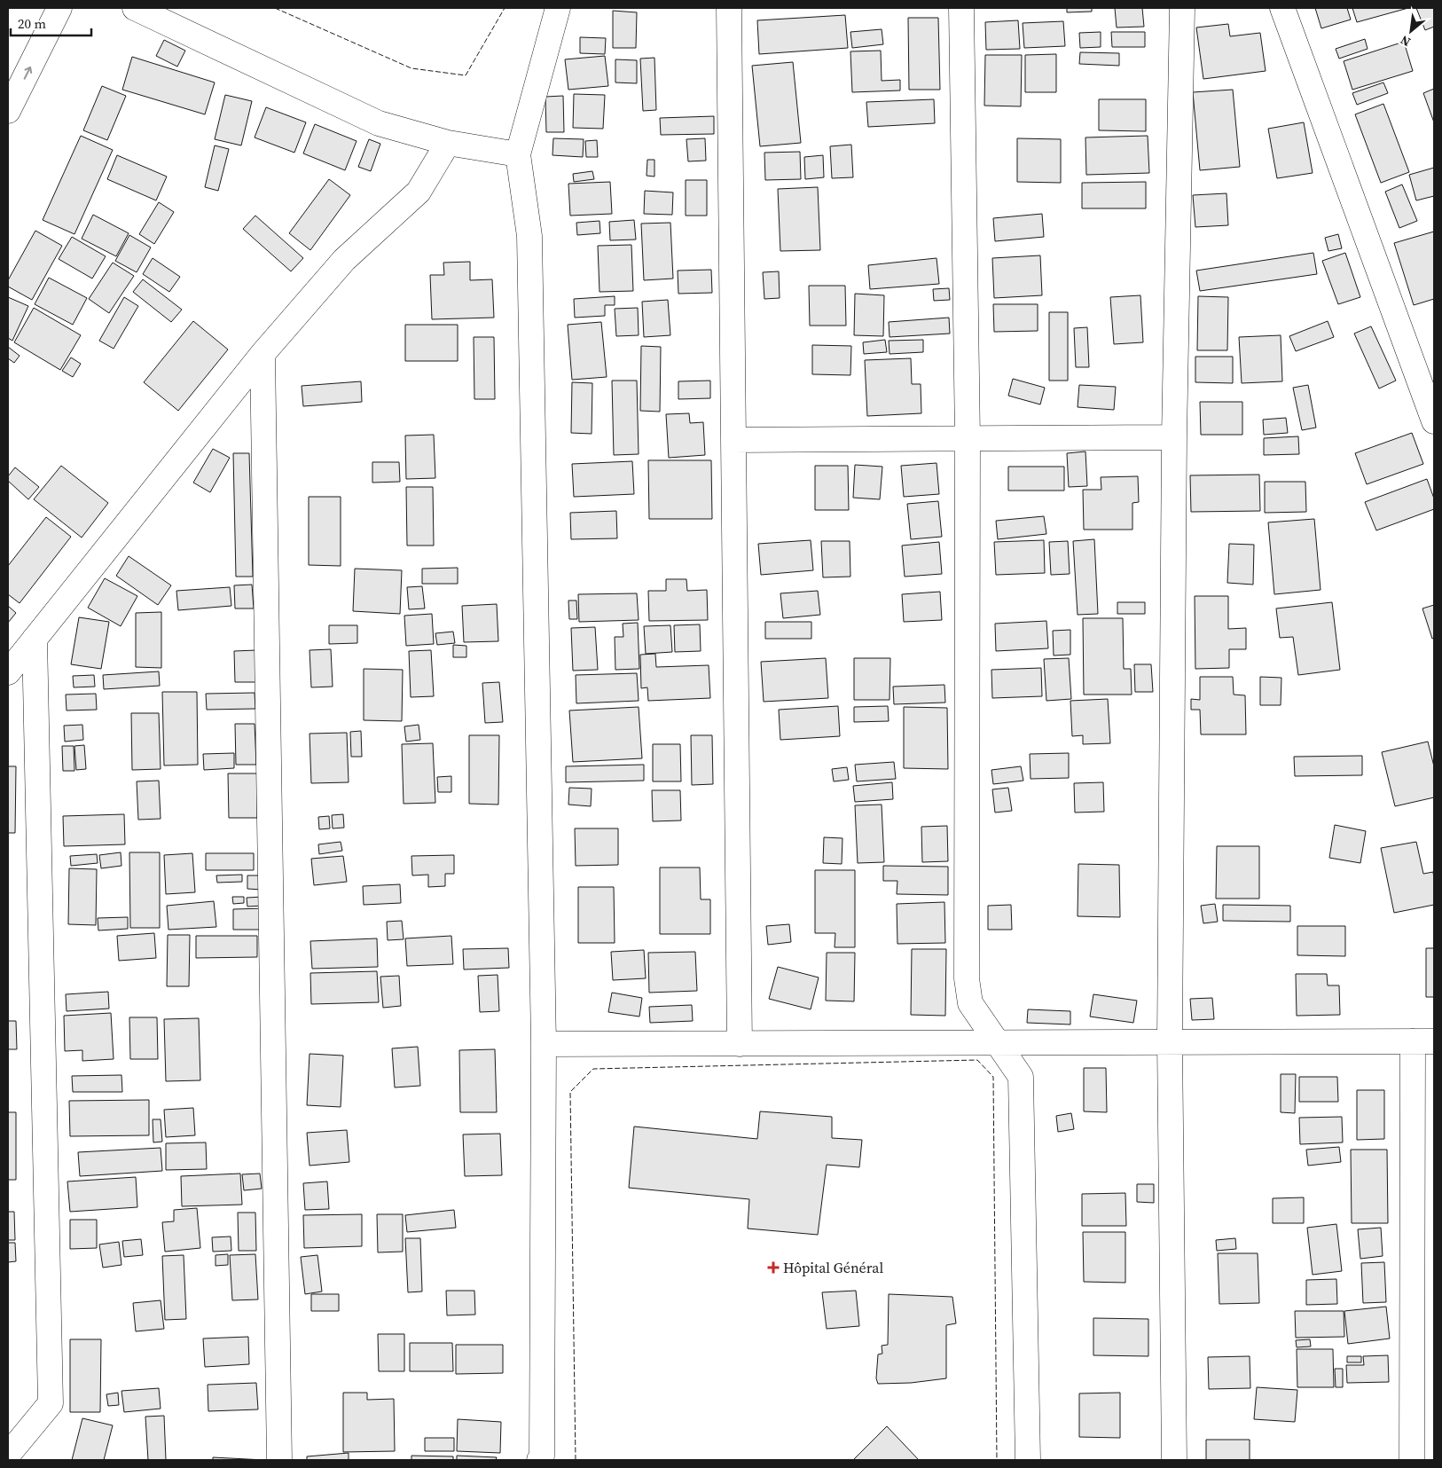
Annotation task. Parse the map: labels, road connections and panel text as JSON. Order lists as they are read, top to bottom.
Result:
{
  "places": {
    "health": ["Hôpital Général"]
  },
  "scale_bar": "20 m",
  "north": "bottom left"
}
